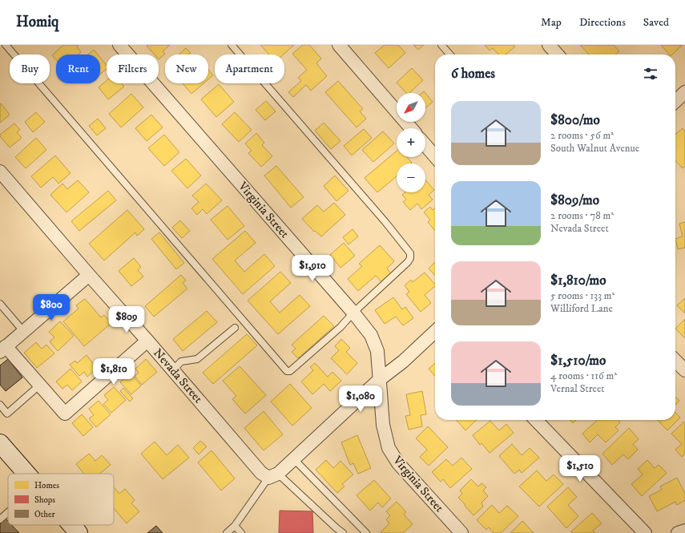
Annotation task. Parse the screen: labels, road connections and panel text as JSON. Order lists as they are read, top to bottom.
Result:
{
  "streets": {
    "street": ["Virginia Street", "Nevada Street"]
  },
  "legend": ["Homes", "Shops", "Other"],
  "north": "bottom left",
  "page": {
    "header": "Homiq",
    "nav": ["Map", "Directions", "Saved"],
    "chip": [
      "Buy",
      "Rent",
      "Filters",
      "New",
      "Apartment"
    ],
    "heading": "6 homes",
    "map_buttons": ["+", "−"],
    "list": [
      {
        "name": "$800/mo",
        "note": "2 rooms · 56 m² · South Walnut Avenue"
      },
      {
        "name": "$809/mo",
        "note": "2 rooms · 78 m² · Nevada Street"
      },
      {
        "name": "$1,810/mo",
        "note": "5 rooms · 133 m² · Williford Lane"
      },
      {
        "name": "$1,510/mo",
        "note": "4 rooms · 116 m² · Vernal Street"
      }
    ],
    "price": [
      "$1,910",
      "$800",
      "$809",
      "$1,810",
      "$1,080",
      "$1,510"
    ]
  }
}
